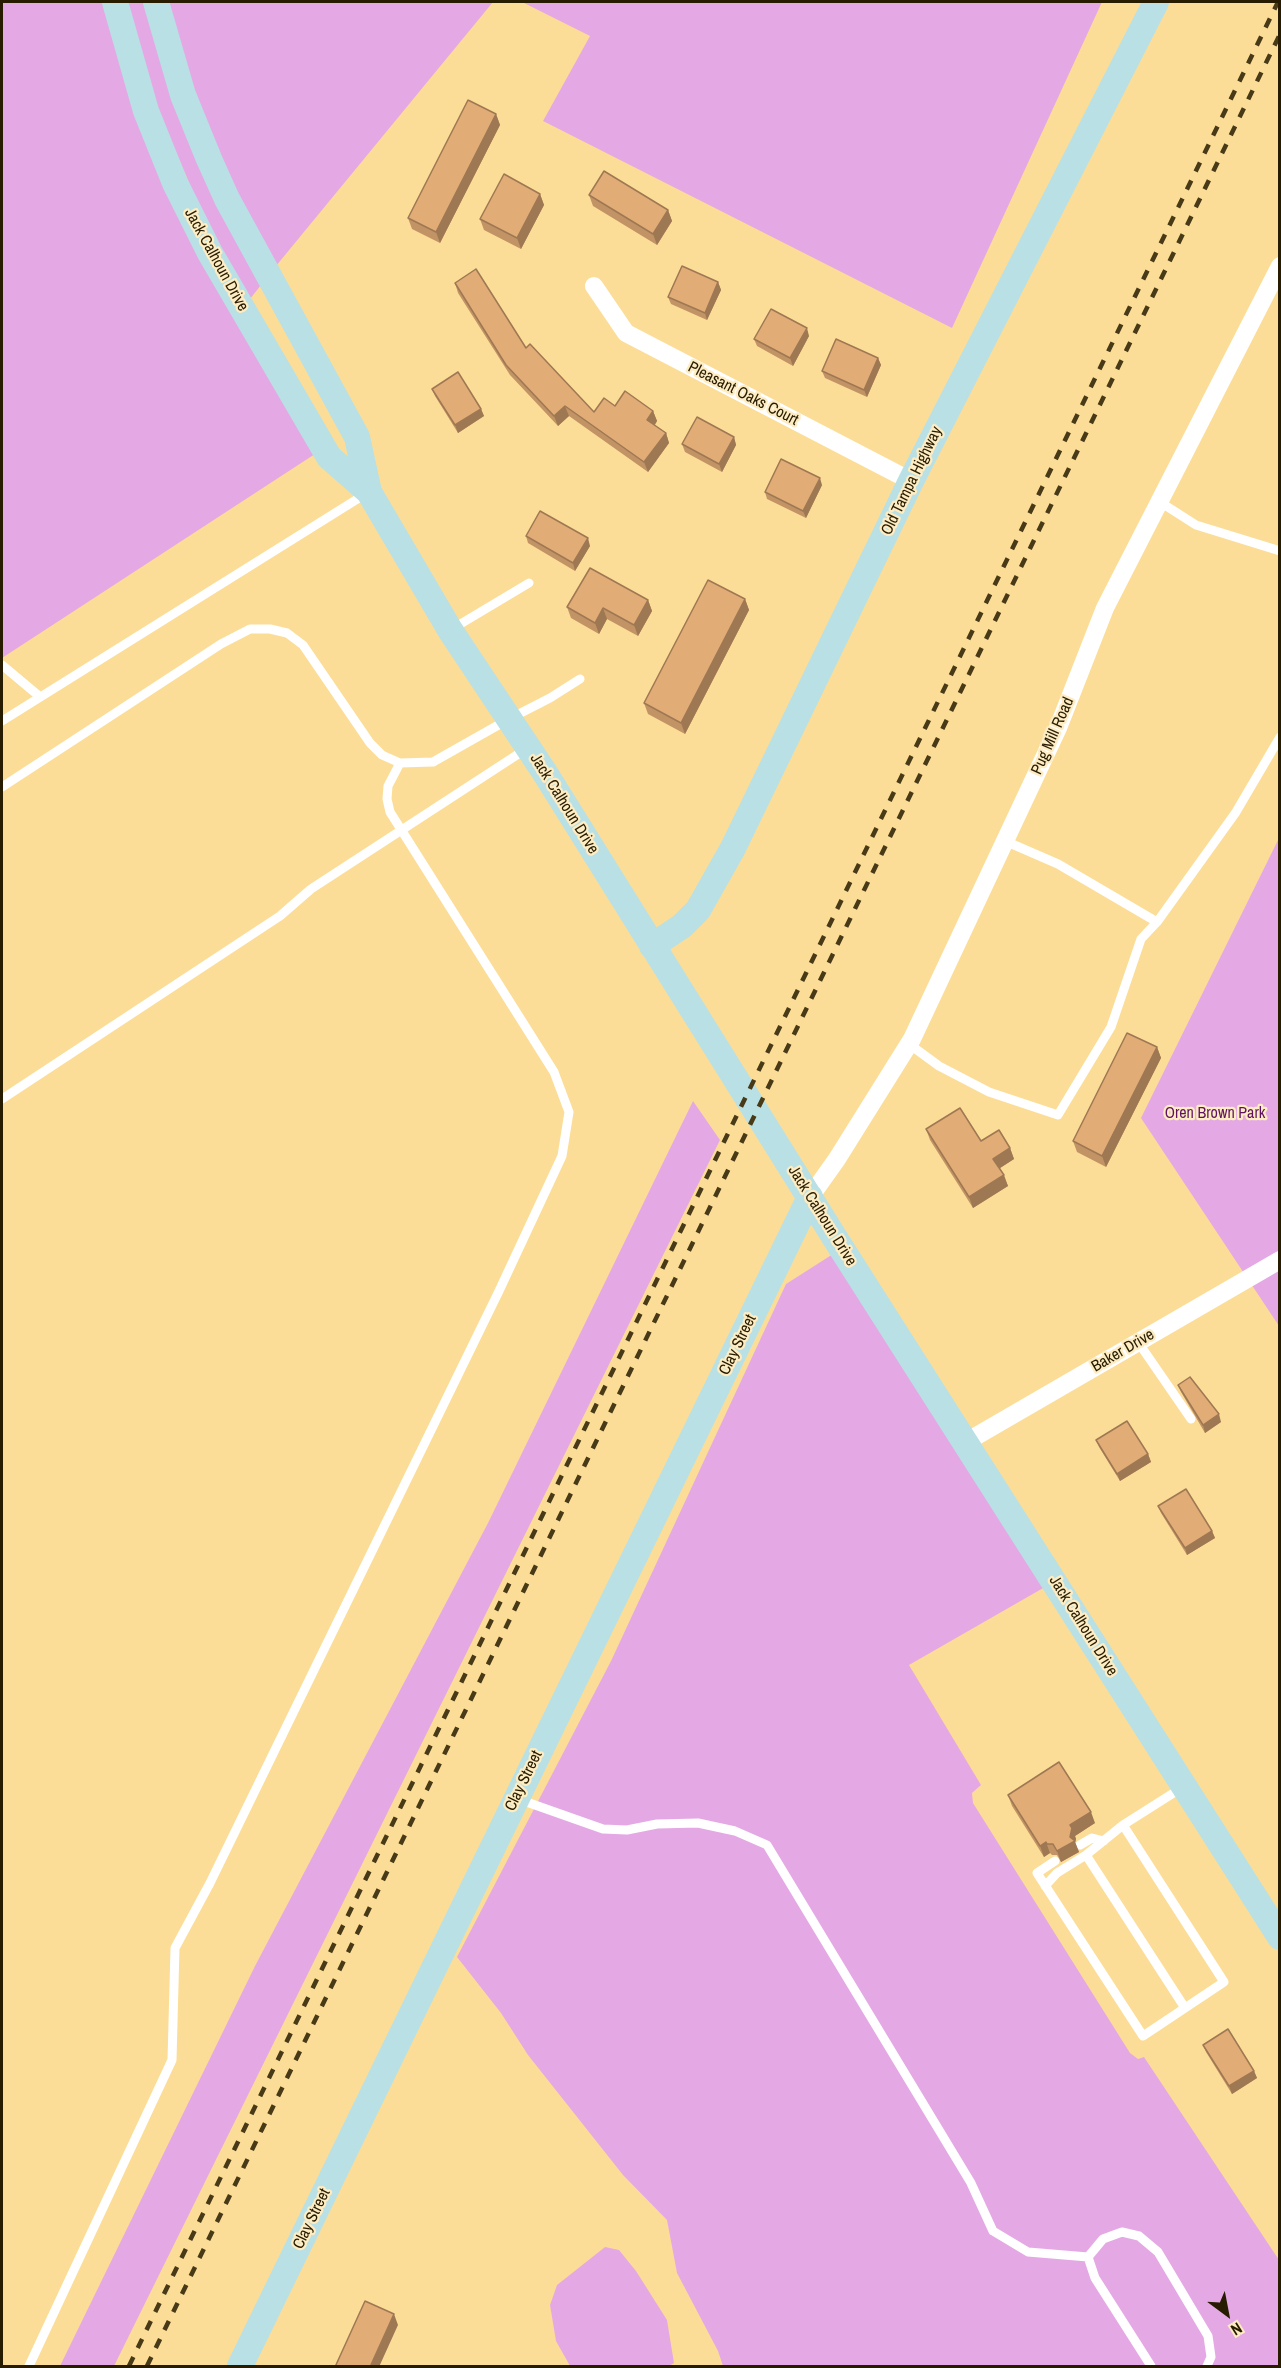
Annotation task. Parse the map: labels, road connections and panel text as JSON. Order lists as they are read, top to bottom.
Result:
{
  "streets": {
    "street": [
      "Jack Calhoun Drive",
      "Pleasant Oaks Court",
      "Old Tampa Highway",
      "Pug Mill Road",
      "Clay Street",
      "Baker Drive"
    ]
  },
  "crossings": [
    ["Jack Calhoun Drive", "Old Tampa Highway"],
    ["Jack Calhoun Drive", "Pug Mill Road"],
    ["Jack Calhoun Drive", "Clay Street"],
    ["Jack Calhoun Drive", "Baker Drive"],
    ["Pleasant Oaks Court", "Old Tampa Highway"],
    ["Pug Mill Road", "Clay Street"]
  ],
  "parks": ["Oren Brown Park"],
  "north": "bottom right"
}
